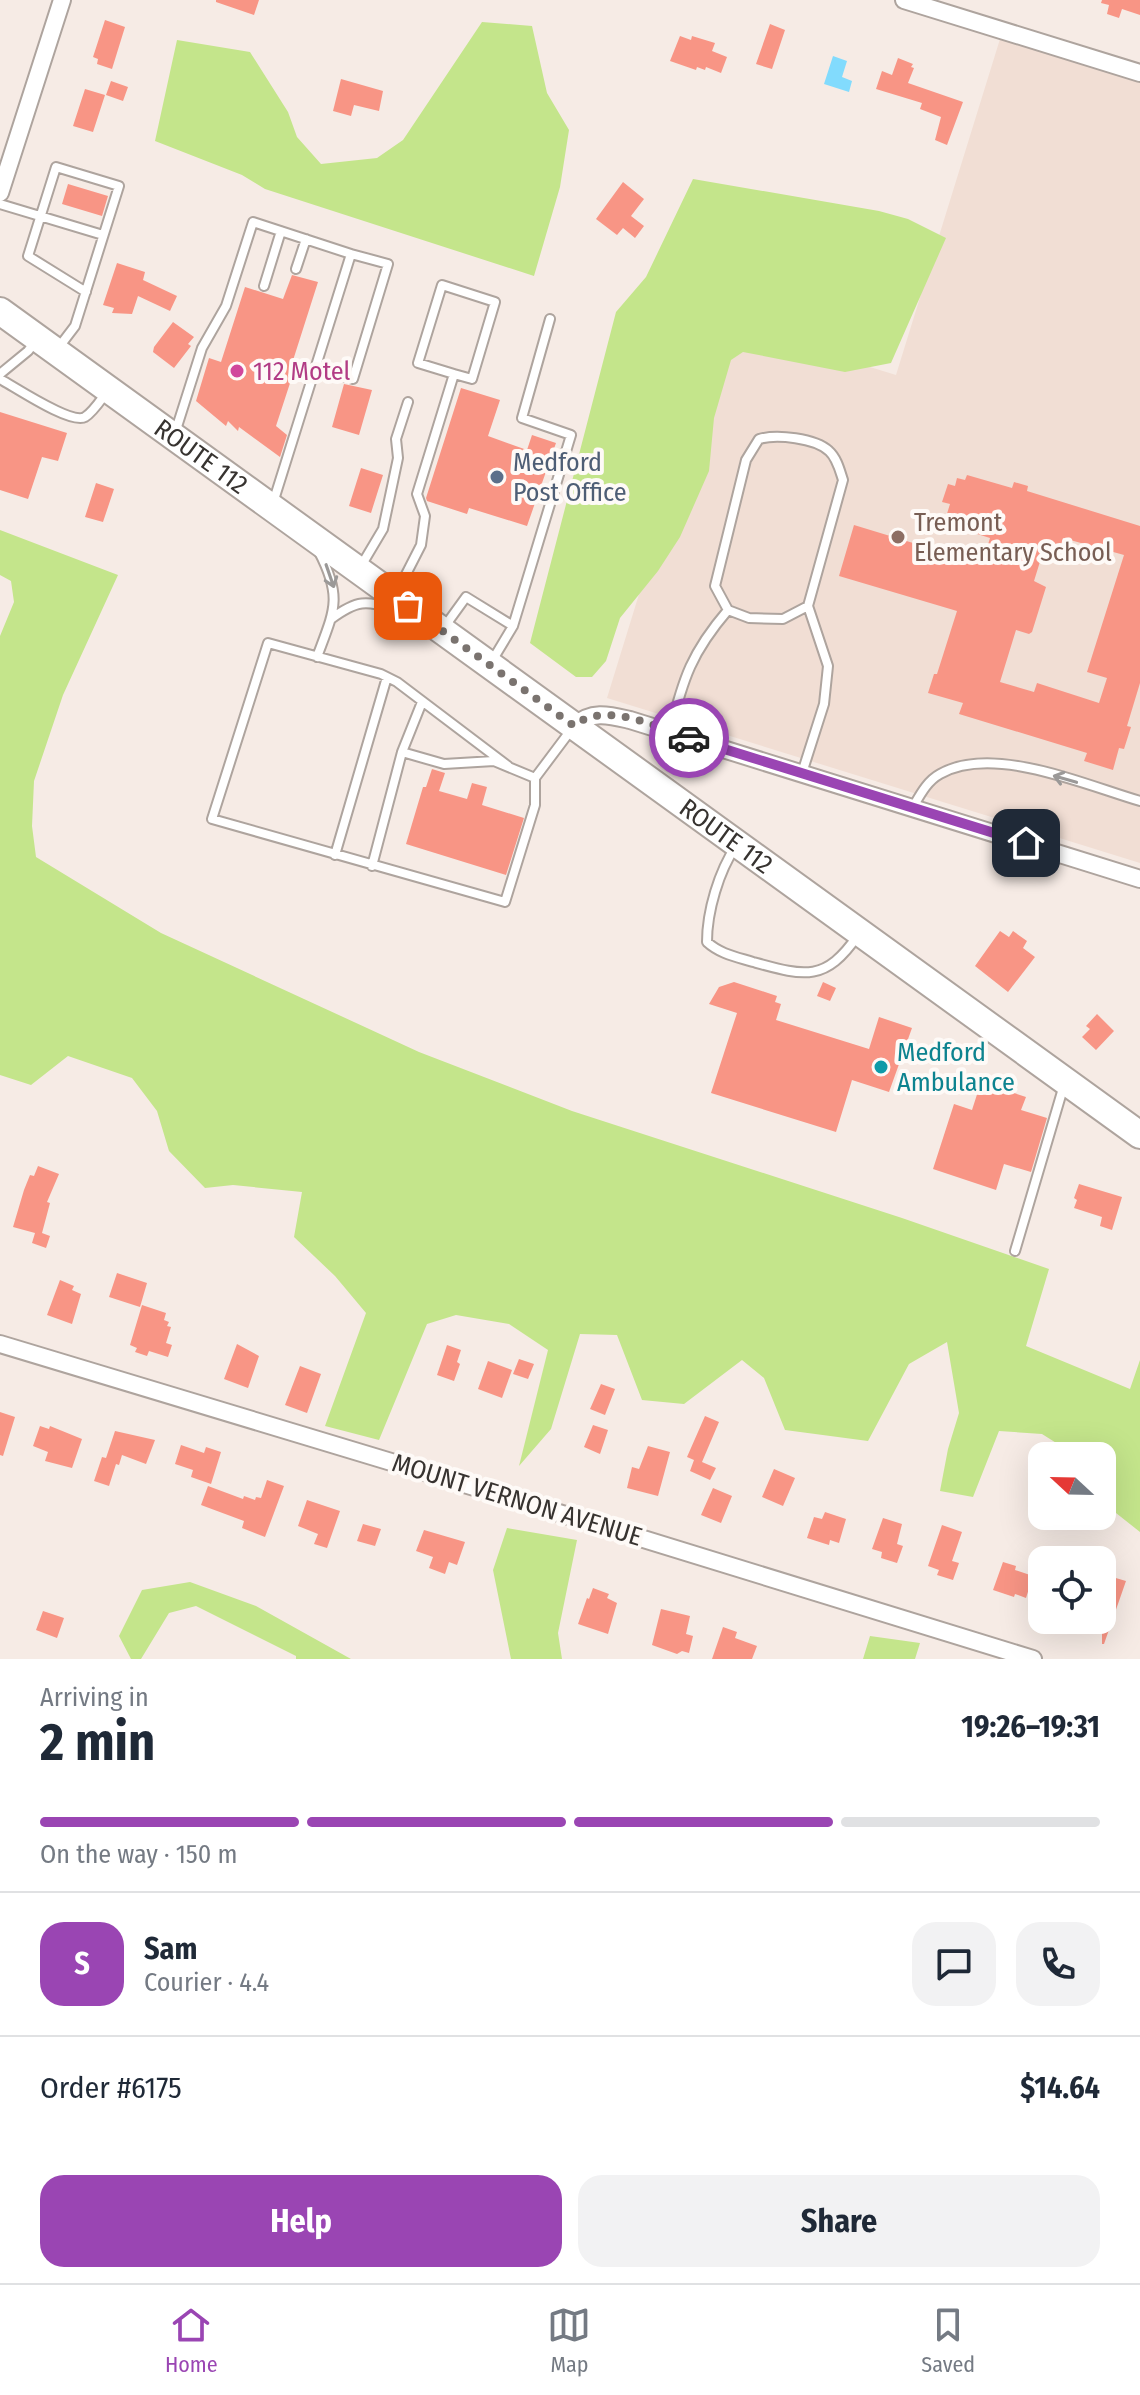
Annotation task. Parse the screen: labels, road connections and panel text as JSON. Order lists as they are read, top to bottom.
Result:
{
  "streets": {
    "main road": ["ROUTE 112"],
    "street": ["MOUNT VERNON AVENUE"]
  },
  "places": [
    "112 Motel",
    "Medford Post Office",
    "Tremont Elementary School",
    "Medford Ambulance"
  ],
  "north": "left",
  "page": {
    "heading": ["2 min", "Arriving in", "19:26–19:31"],
    "panel": [
      "Sam",
      "Courier · 4.4",
      "Order #6175",
      "$14.64"
    ],
    "bar": "On the way · 150 m",
    "round": "S",
    "buttons": ["Help", "Share"],
    "tabs": ["Home", "Map", "Saved"]
  }
}
